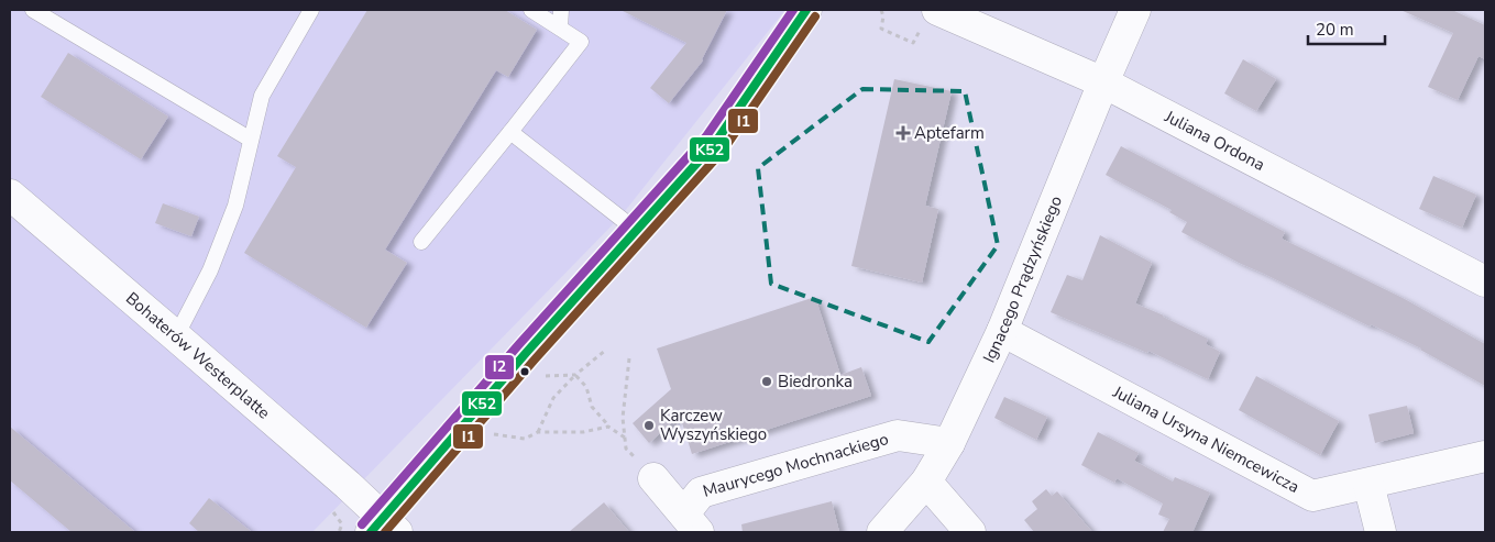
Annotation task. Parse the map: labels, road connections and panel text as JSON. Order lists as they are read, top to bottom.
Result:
{
  "streets": {
    "street": [
      "Juliana Ordona",
      "Ignacego Prądzyńskiego",
      "Bohaterów Westerplatte",
      "Juliana Ursyna Niemcewicza",
      "Maurycego Mochnackiego"
    ]
  },
  "crossings": [
    ["Juliana Ordona", "Ignacego Prądzyńskiego"],
    ["Ignacego Prądzyńskiego", "Juliana Ursyna Niemcewicza"],
    ["Ignacego Prądzyńskiego", "Maurycego Mochnackiego"]
  ],
  "places": {
    "health": ["Aptefarm"],
    "other": ["Biedronka", "Karczew Wyszyńskiego"]
  },
  "lines": ["transit line K52", "transit line I2", "transit line I1"],
  "scale_bar": "20 m"
}
